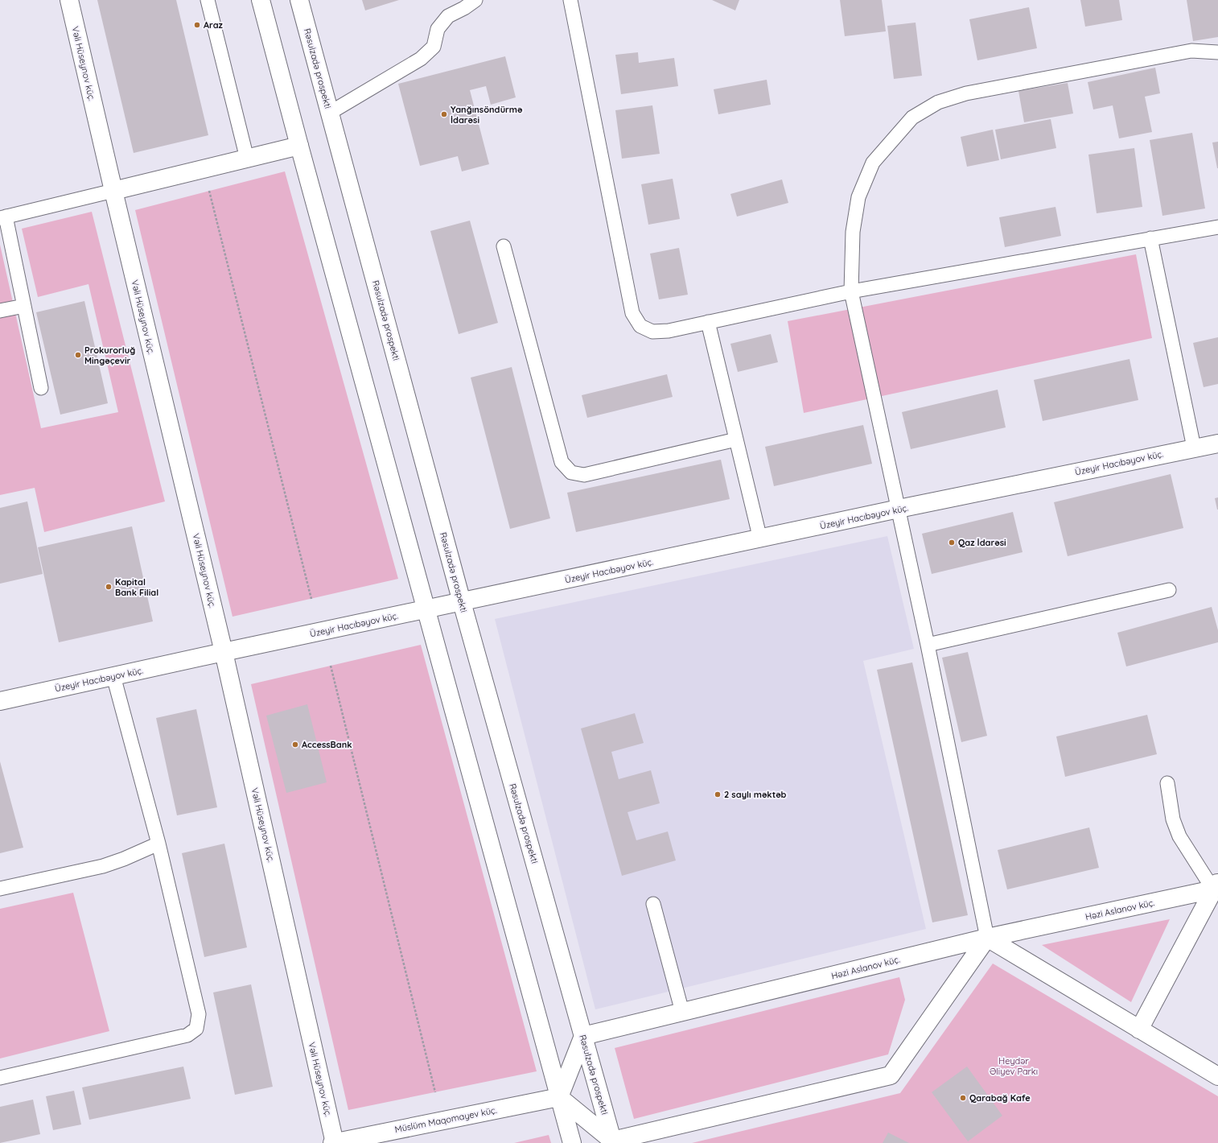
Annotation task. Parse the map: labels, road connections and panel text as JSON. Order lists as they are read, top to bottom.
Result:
{
  "streets": {
    "street": [
      "Vəli Hüseynov küç.",
      "Rəsulzadə prospekti",
      "Üzeyir Hacıbəyov küç.",
      "Həzi Aslanov küç.",
      "Müslüm Maqomayev küç."
    ]
  },
  "crossings": [
    ["Vəli Hüseynov küç.", "Üzeyir Hacıbəyov küç."],
    ["Vəli Hüseynov küç.", "Müslüm Maqomayev küç."],
    ["Rəsulzadə prospekti", "Üzeyir Hacıbəyov küç."],
    ["Rəsulzadə prospekti", "Həzi Aslanov küç."]
  ],
  "parks": ["Heydər Əliyev Parkı"],
  "places": [
    "Araz",
    "Yanğınsöndürmə İdarəsi",
    "Prokurorluğ Mingəçevir",
    "Qaz İdarəsi",
    "Kapital Bank Filial",
    "AccessBank",
    "2 saylı məktəb",
    "Qarabağ Kafe"
  ]
}
